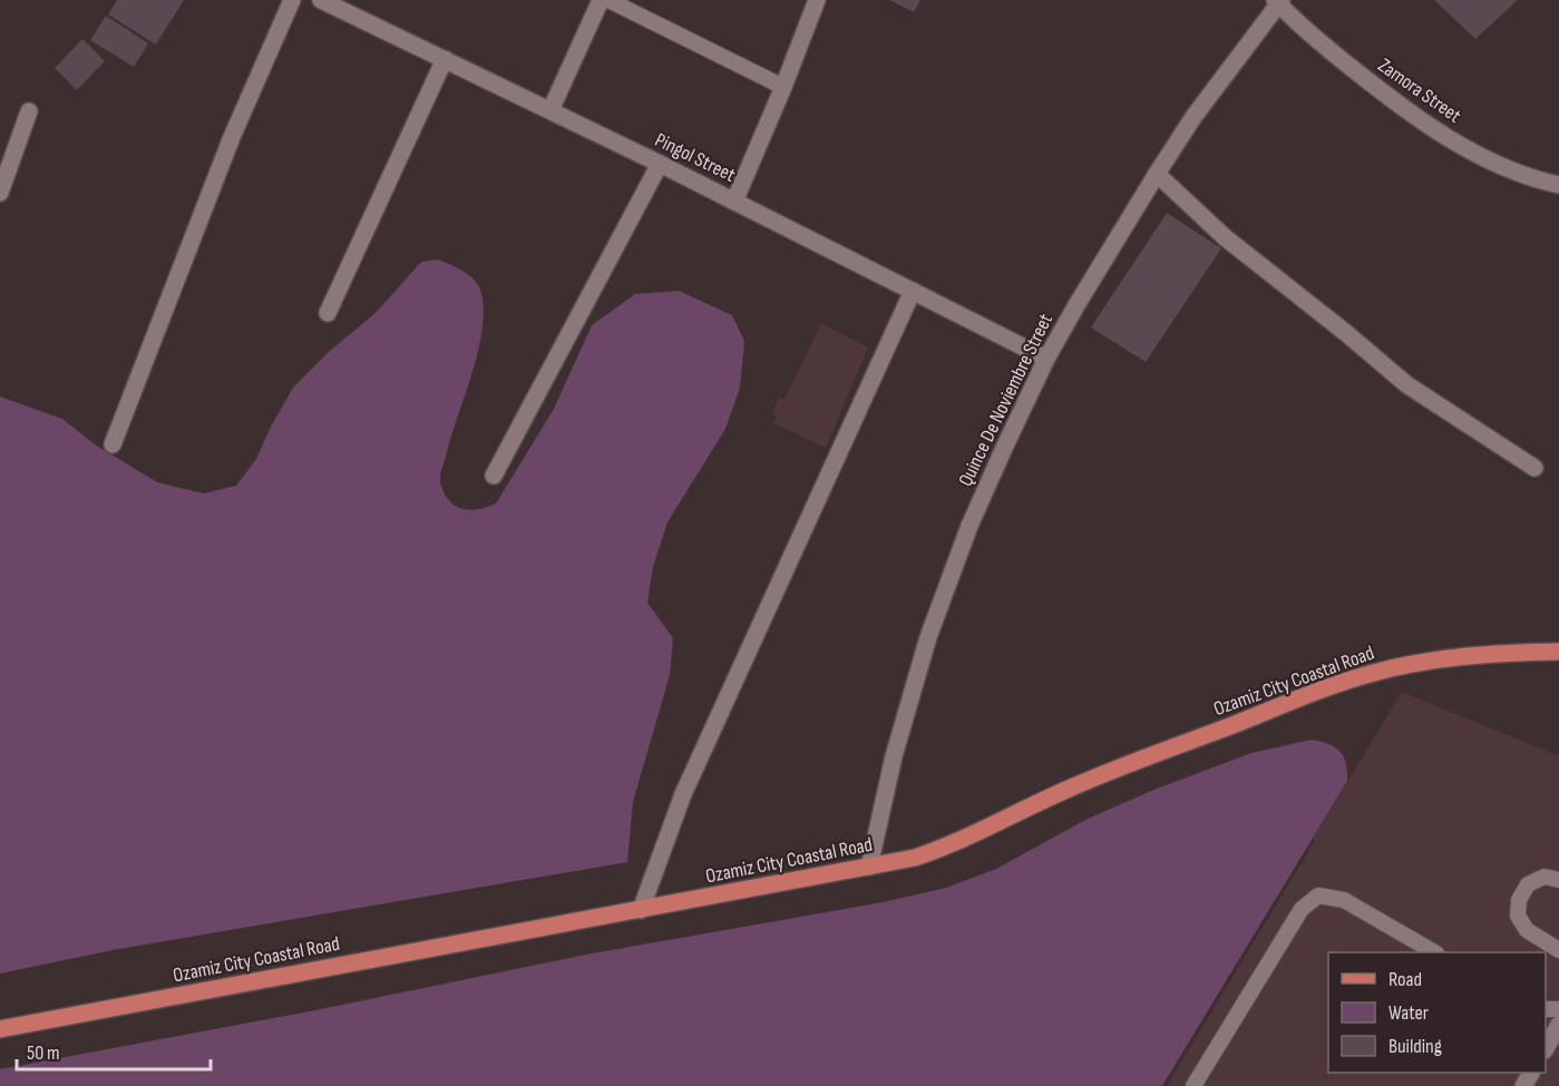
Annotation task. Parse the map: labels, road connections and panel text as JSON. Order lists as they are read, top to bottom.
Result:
{
  "streets": {
    "main road": ["Ozamiz City Coastal Road"],
    "street": ["Zamora Street", "Pingol Street", "Quince De Noviembre Street"]
  },
  "crossings": [
    ["Zamora Street", "Quince De Noviembre Street"],
    ["Pingol Street", "Quince De Noviembre Street"],
    ["Quince De Noviembre Street", "Ozamiz City Coastal Road"]
  ],
  "legend": ["Road", "Water", "Building"],
  "scale_bar": "50 m"
}
